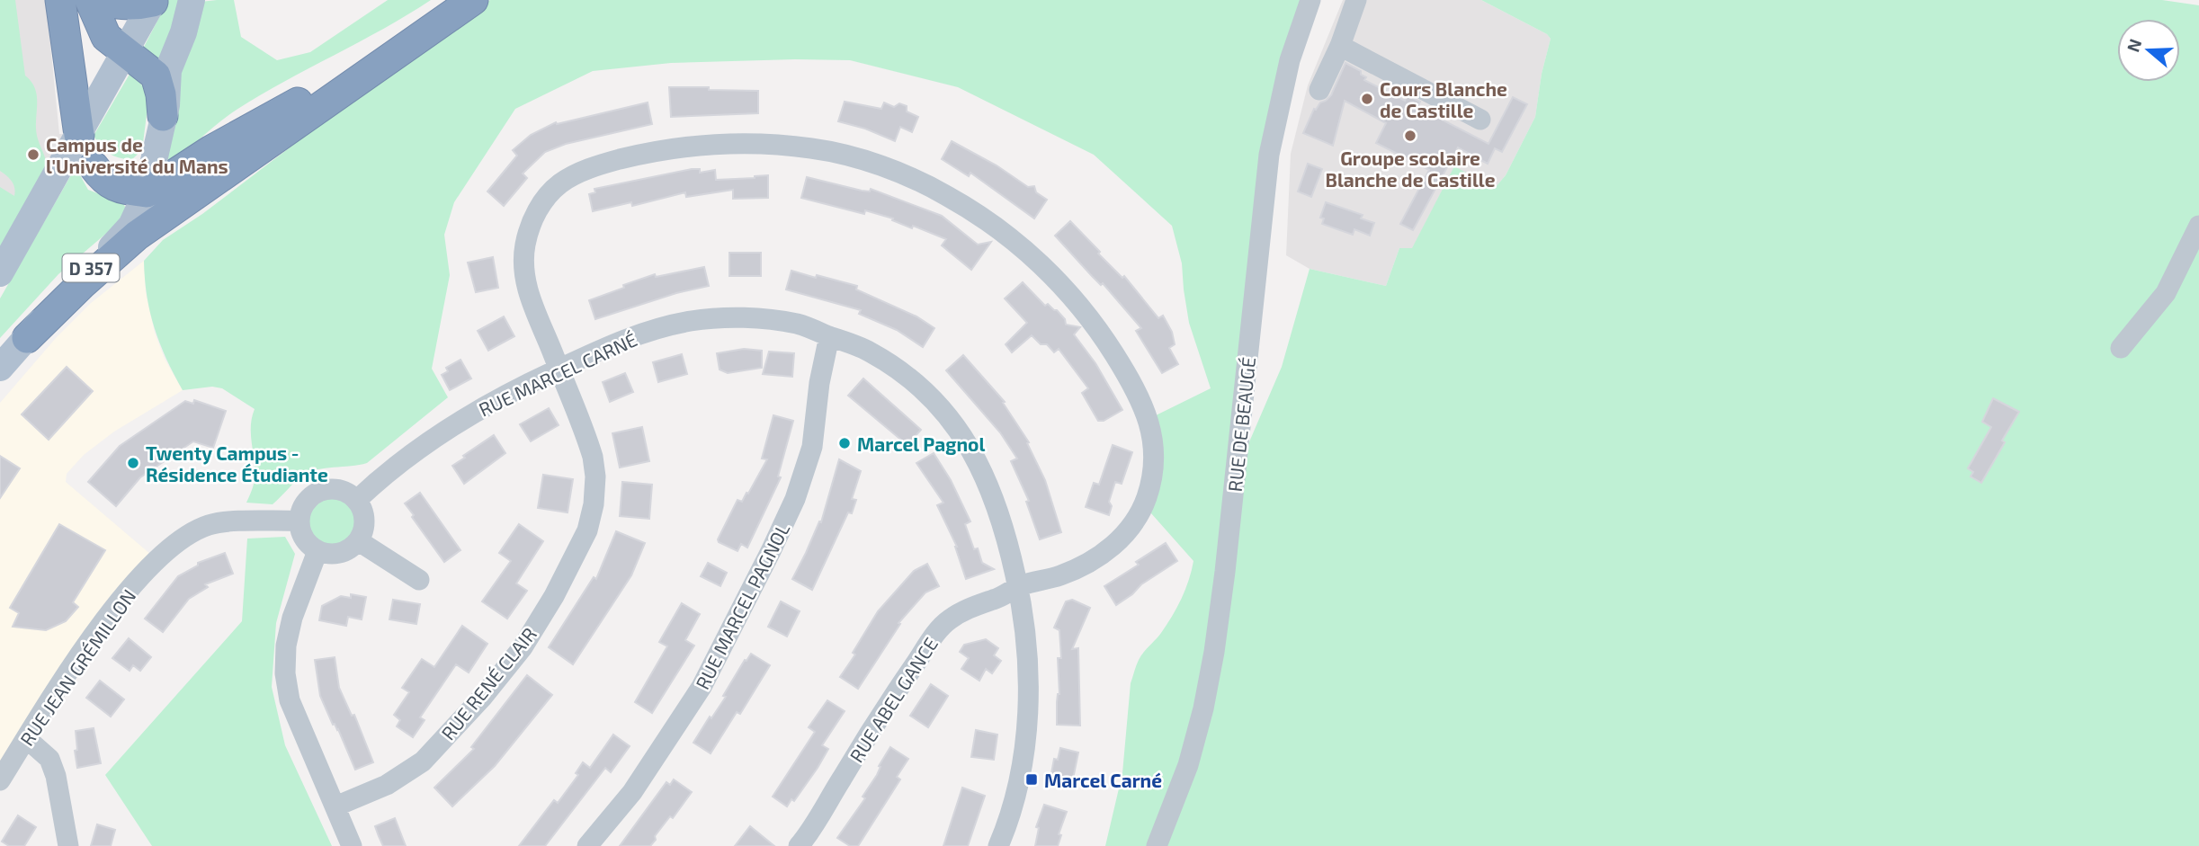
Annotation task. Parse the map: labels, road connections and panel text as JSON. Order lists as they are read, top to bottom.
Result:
{
  "streets": {
    "main road": ["D 357"],
    "street": [
      "RUE MARCEL CARNÉ",
      "RUE DE BEAUGÉ",
      "RUE MARCEL PAGNOL",
      "RUE JEAN GRÉMILLON",
      "RUE RENÉ CLAIR",
      "RUE ABEL GANCE"
    ]
  },
  "crossings": [
    ["RUE MARCEL CARNÉ", "RUE MARCEL PAGNOL"],
    ["RUE MARCEL CARNÉ", "RUE JEAN GRÉMILLON"],
    ["RUE MARCEL CARNÉ", "RUE RENÉ CLAIR"],
    ["RUE MARCEL CARNÉ", "RUE ABEL GANCE"],
    ["RUE RENÉ CLAIR", "RUE ABEL GANCE"]
  ],
  "places": {
    "other": [
      "Cours Blanche de Castille",
      "Groupe scolaire Blanche de Castille",
      "Campus de l'Université du Mans",
      "Marcel Pagnol",
      "Twenty Campus - Résidence Étudiante"
    ],
    "transit": ["Marcel Carné"]
  },
  "north": "left"
}
